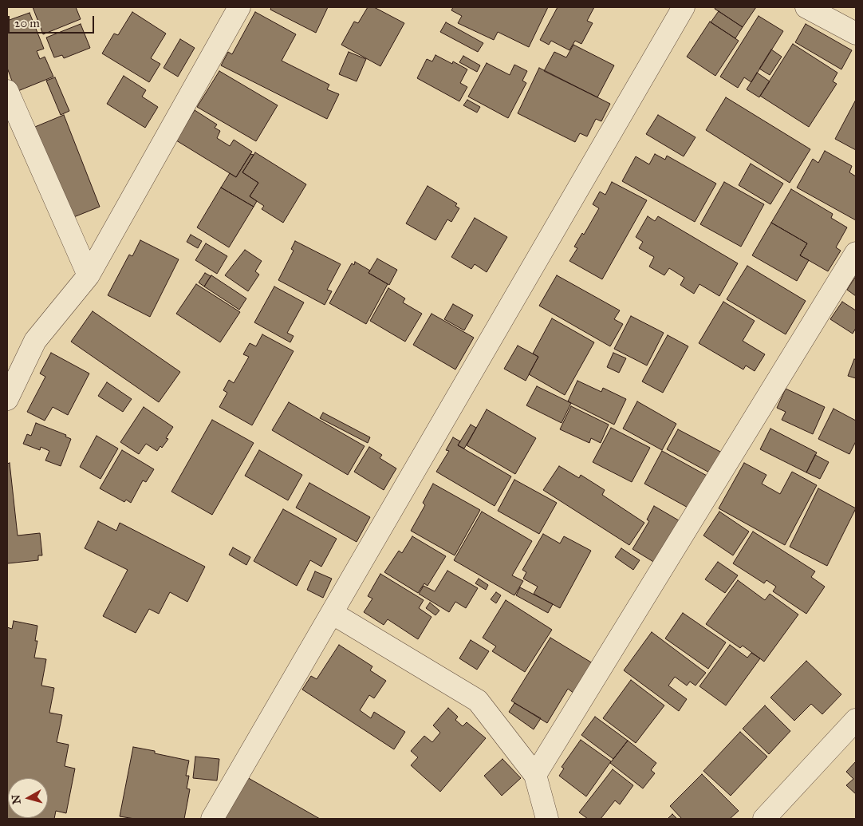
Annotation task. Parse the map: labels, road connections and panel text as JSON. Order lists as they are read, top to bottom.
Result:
{
  "scale_bar": "20 m",
  "north": "left"
}
